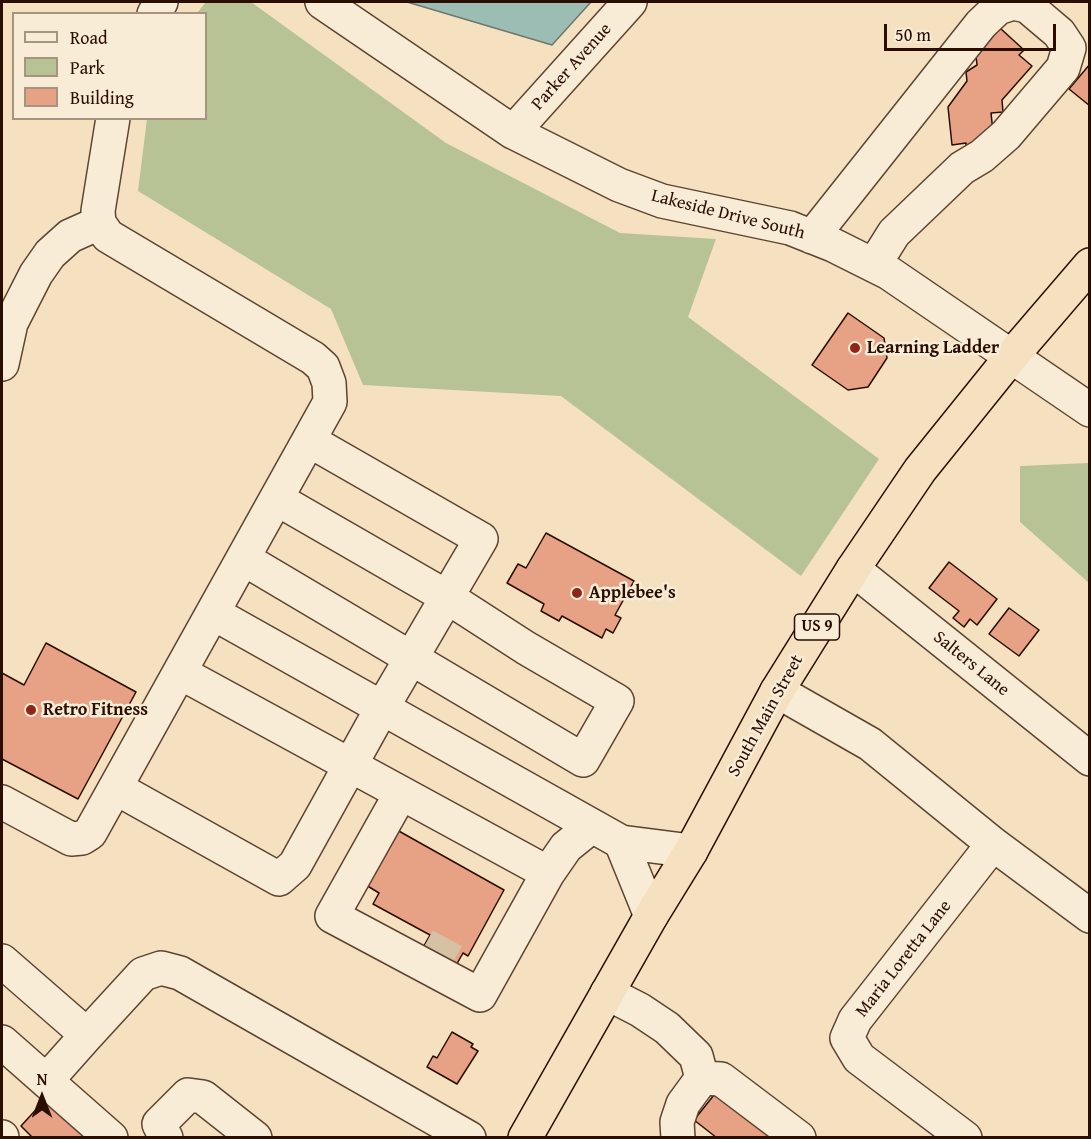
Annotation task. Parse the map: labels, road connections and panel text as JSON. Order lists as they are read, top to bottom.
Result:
{
  "streets": {
    "highway": ["US 9", "South Main Street"],
    "street": [
      "Parker Avenue",
      "Lakeside Drive South",
      "Salters Lane",
      "Maria Loretta Lane"
    ]
  },
  "crossings": [
    ["Parker Avenue", "Lakeside Drive South"],
    ["Lakeside Drive South", "South Main Street"],
    ["Salters Lane", "South Main Street"]
  ],
  "places": ["Learning Ladder", "Applebee's", "Retro Fitness"],
  "legend": ["Road", "Park", "Building"],
  "scale_bar": "50 m",
  "north": "top"
}
